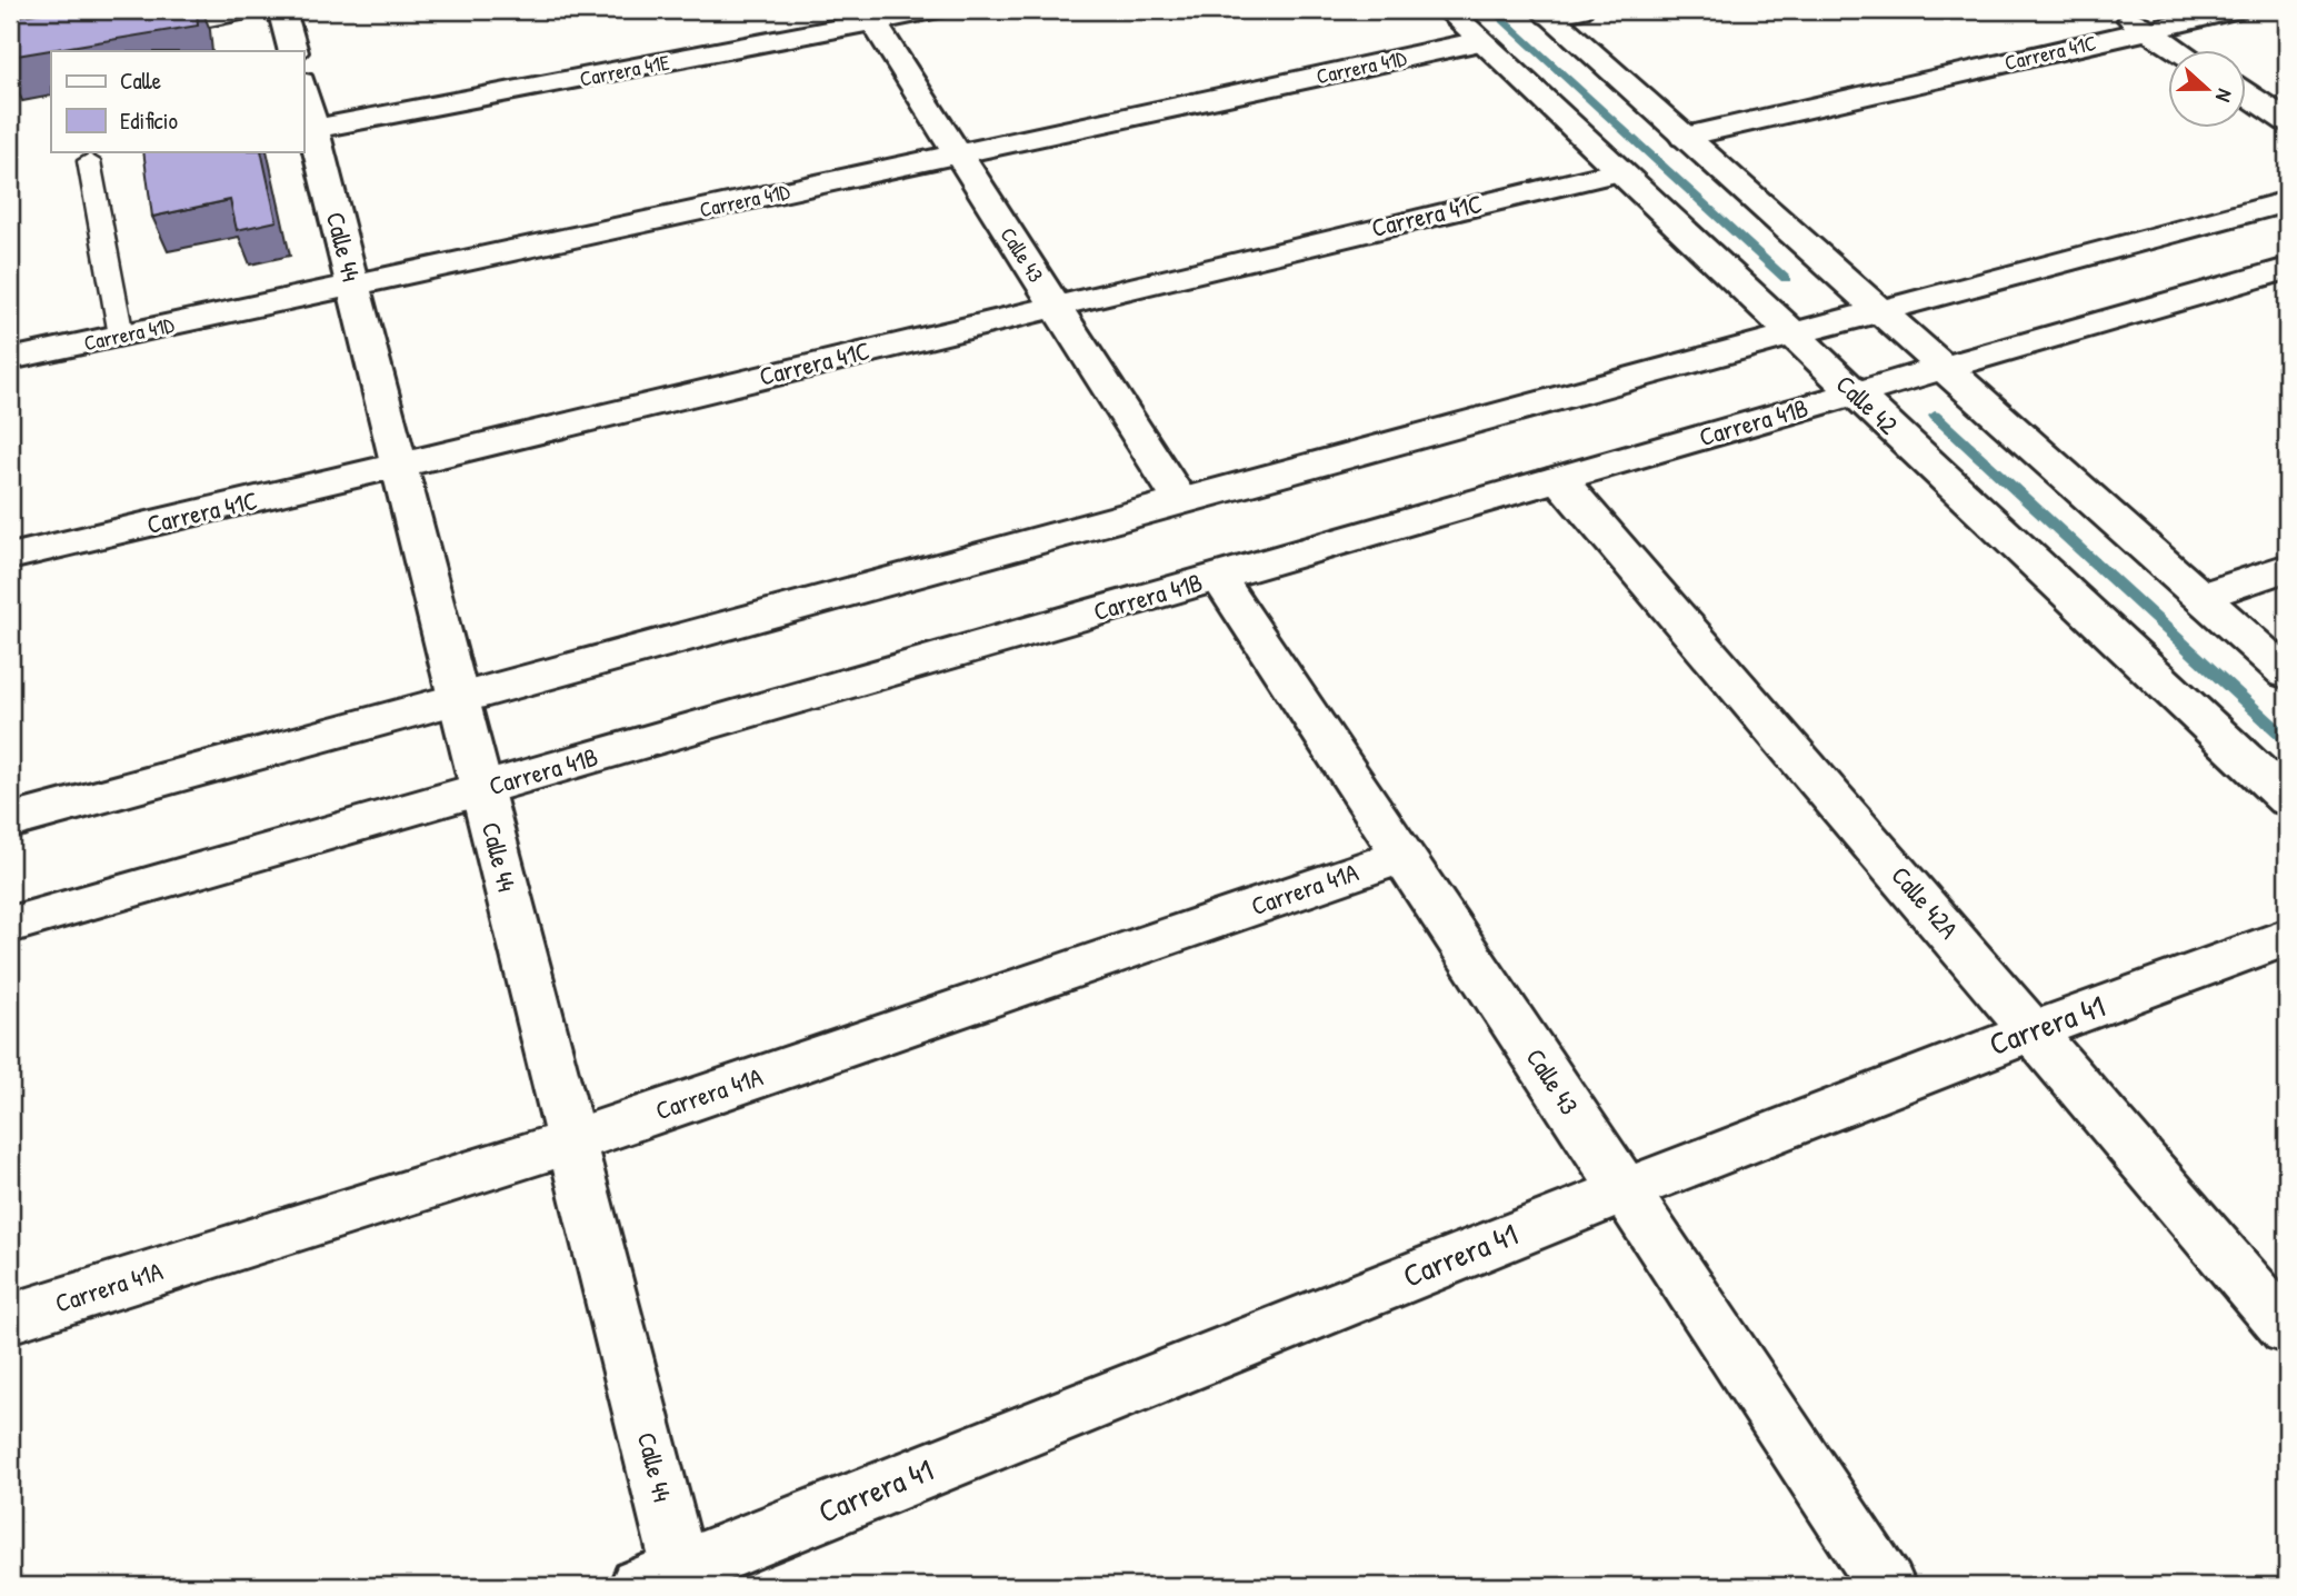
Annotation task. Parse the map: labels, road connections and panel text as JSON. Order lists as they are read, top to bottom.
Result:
{
  "streets": {
    "street": [
      "Carrera 41C",
      "Carrera 41D",
      "Carrera 41E",
      "Calle 44",
      "Calle 43",
      "Calle 42",
      "Carrera 41B",
      "Carrera 41A",
      "Calle 42A",
      "Carrera 41"
    ]
  },
  "crossings": [
    ["Carrera 41C", "Calle 44"],
    ["Carrera 41C", "Calle 43"],
    ["Carrera 41C", "Calle 42"],
    ["Carrera 41D", "Calle 44"],
    ["Carrera 41D", "Calle 43"],
    ["Carrera 41D", "Calle 42"],
    ["Carrera 41E", "Calle 44"],
    ["Carrera 41E", "Calle 43"],
    ["Calle 44", "Carrera 41B"],
    ["Calle 44", "Carrera 41A"],
    ["Calle 44", "Carrera 41"],
    ["Calle 43", "Carrera 41B"],
    ["Calle 43", "Carrera 41A"],
    ["Calle 43", "Carrera 41"],
    ["Calle 42", "Carrera 41B"],
    ["Carrera 41B", "Calle 42A"],
    ["Calle 42A", "Carrera 41"]
  ],
  "legend": ["Calle", "Edificio"],
  "north": "right"
}
